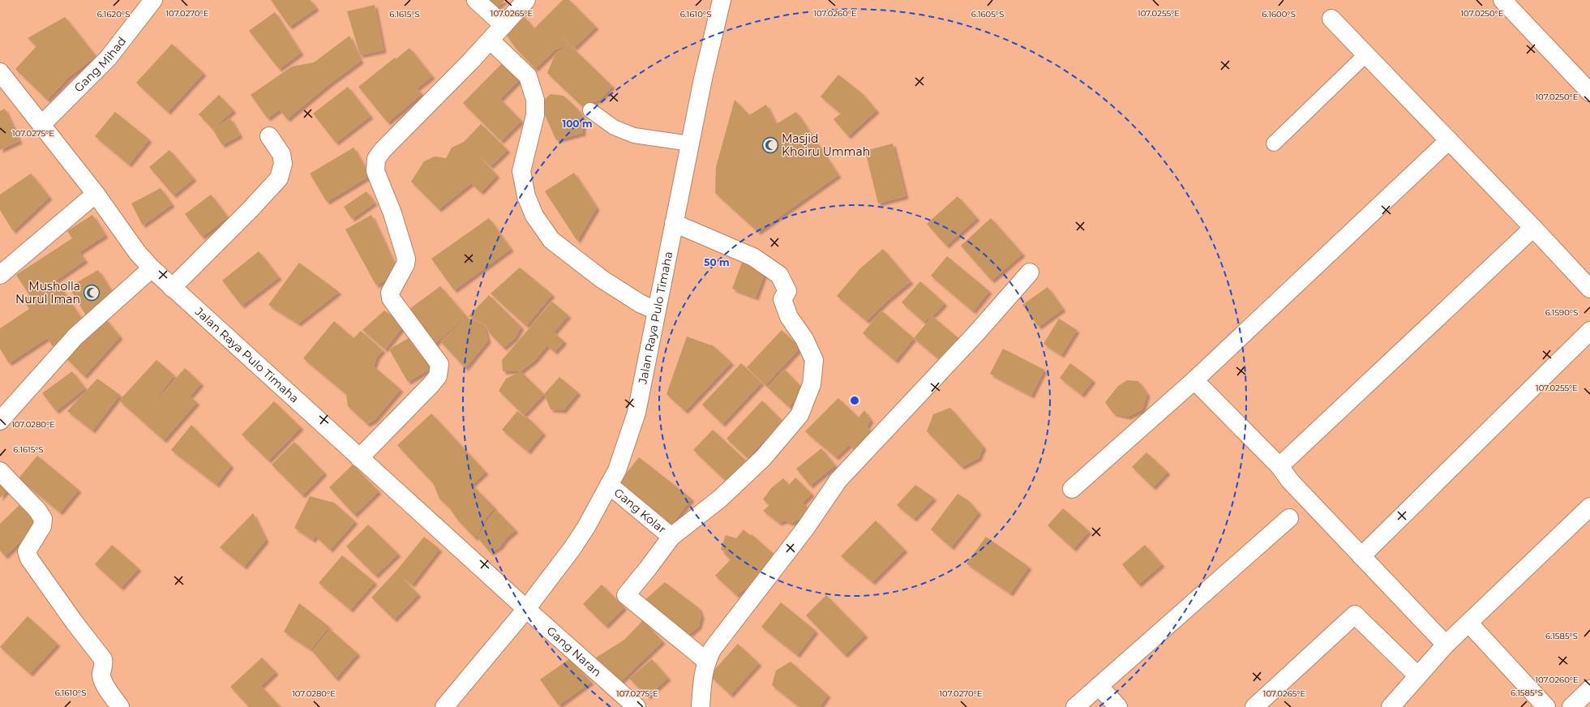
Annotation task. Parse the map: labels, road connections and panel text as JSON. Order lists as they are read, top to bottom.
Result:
{
  "streets": {
    "street": [
      "Gang Mihad",
      "Jalan Raya Pulo Timaha",
      "Gang Kolar",
      "Gang Naran"
    ]
  },
  "crossings": [
    ["Gang Mihad", "Jalan Raya Pulo Timaha"],
    ["Jalan Raya Pulo Timaha", "Gang Kolar"],
    ["Jalan Raya Pulo Timaha", "Gang Naran"]
  ],
  "places": {
    "mosque": ["Masjid Khoiru Ummah", "Musholla Nurul Iman"]
  },
  "coordinates": [
    "107.0270°E",
    "107.0260°E",
    "107.0265°E",
    "107.0255°E",
    "107.0250°E",
    "6.1615°S",
    "6.1610°S",
    "6.1605°S",
    "6.1600°S",
    "6.1620°S",
    "107.0275°E",
    "6.1590°S",
    "107.0280°E",
    "6.1585°S"
  ],
  "rings": ["100 m", "50 m"]
}
